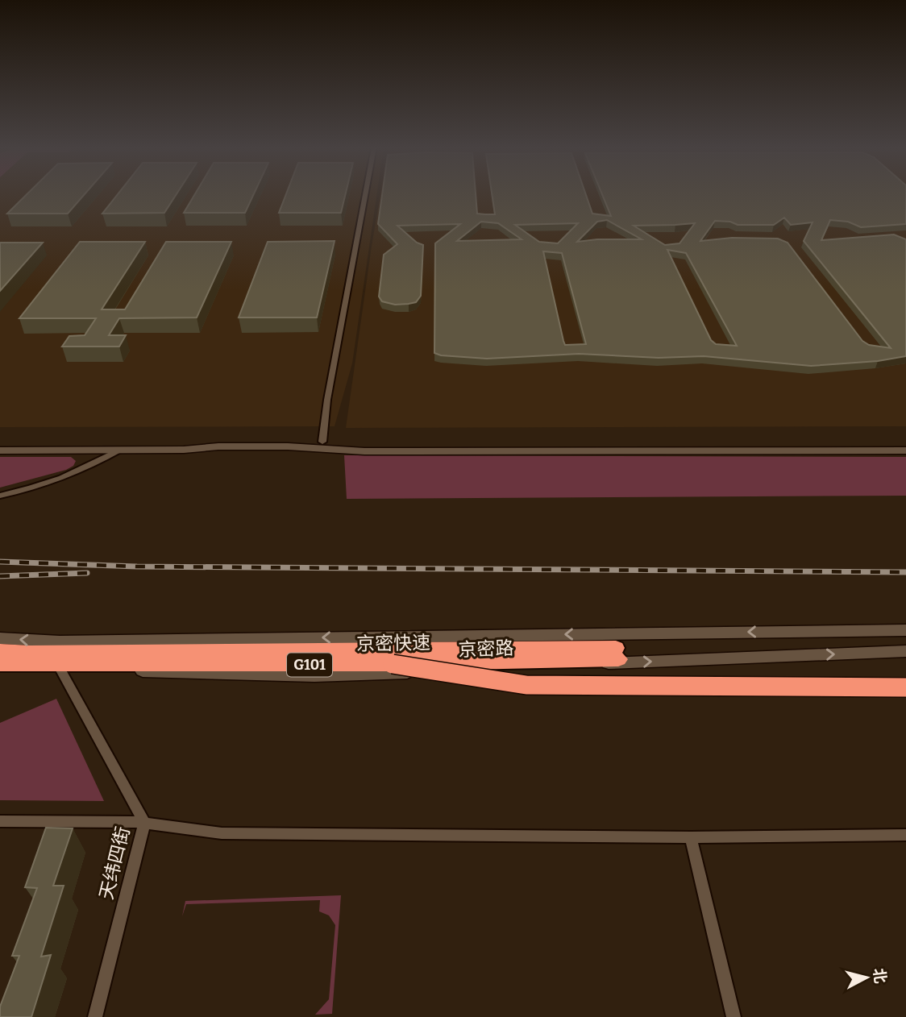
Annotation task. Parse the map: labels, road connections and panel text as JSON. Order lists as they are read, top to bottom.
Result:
{
  "streets": {
    "highway": ["京密快速", "G101"],
    "street": ["京密路", "天纬四街"]
  },
  "crossings": [
    ["京密快速", "京密路"],
    ["京密路", "天纬四街"]
  ],
  "north": "right"
}
